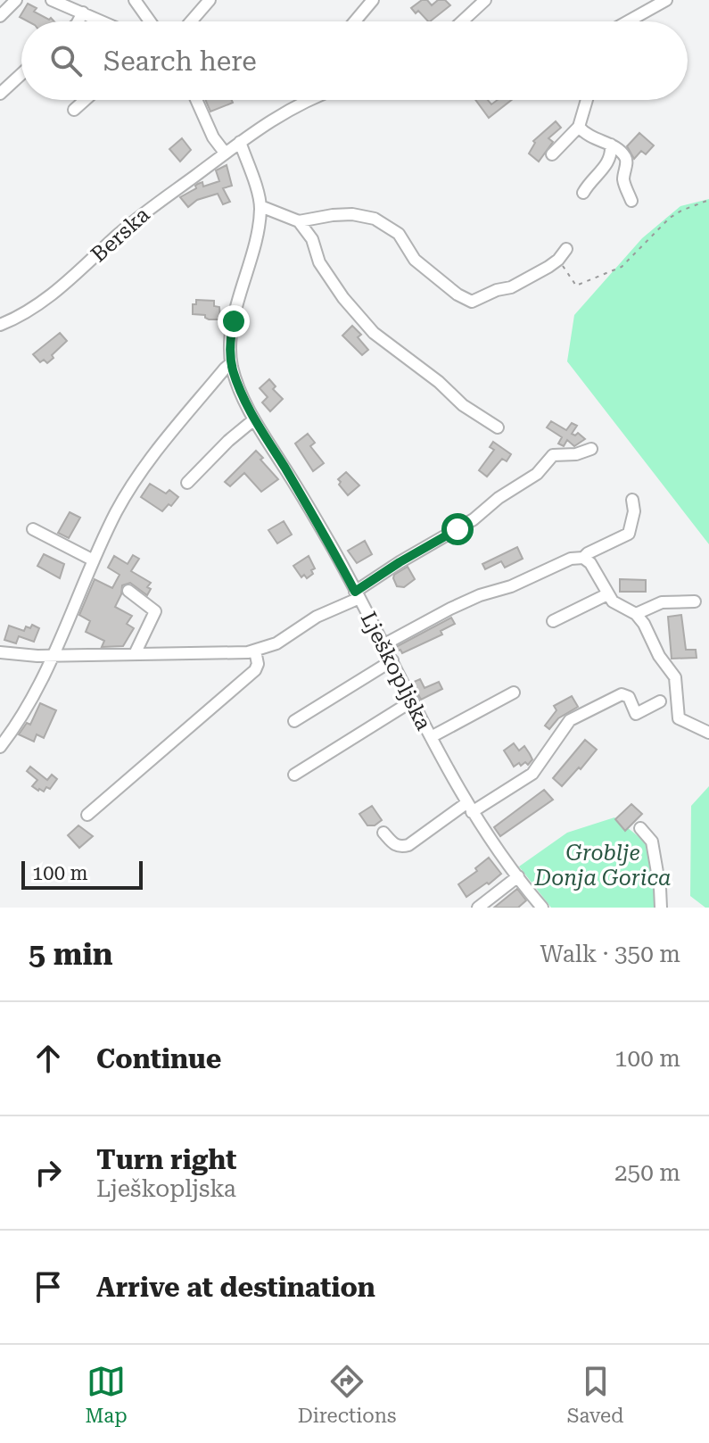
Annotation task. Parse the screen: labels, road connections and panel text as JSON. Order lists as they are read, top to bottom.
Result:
{
  "streets": {
    "street": ["Berska", "Lješkopljska"]
  },
  "crossings": [
    ["Berska", "Lješkopljska"]
  ],
  "parks": ["Groblje Donja Gorica"],
  "scale_bar": "100 m",
  "page": {
    "search": "Search here",
    "scale": "100 m",
    "heading": ["5 min", "Walk · 350 m"],
    "list": [
      ["Continue", "100 m"],
      ["Turn right", "Lješkopljska", "250 m"],
      "Arrive at destination"
    ],
    "nav": ["Map", "Directions", "Saved"]
  }
}
